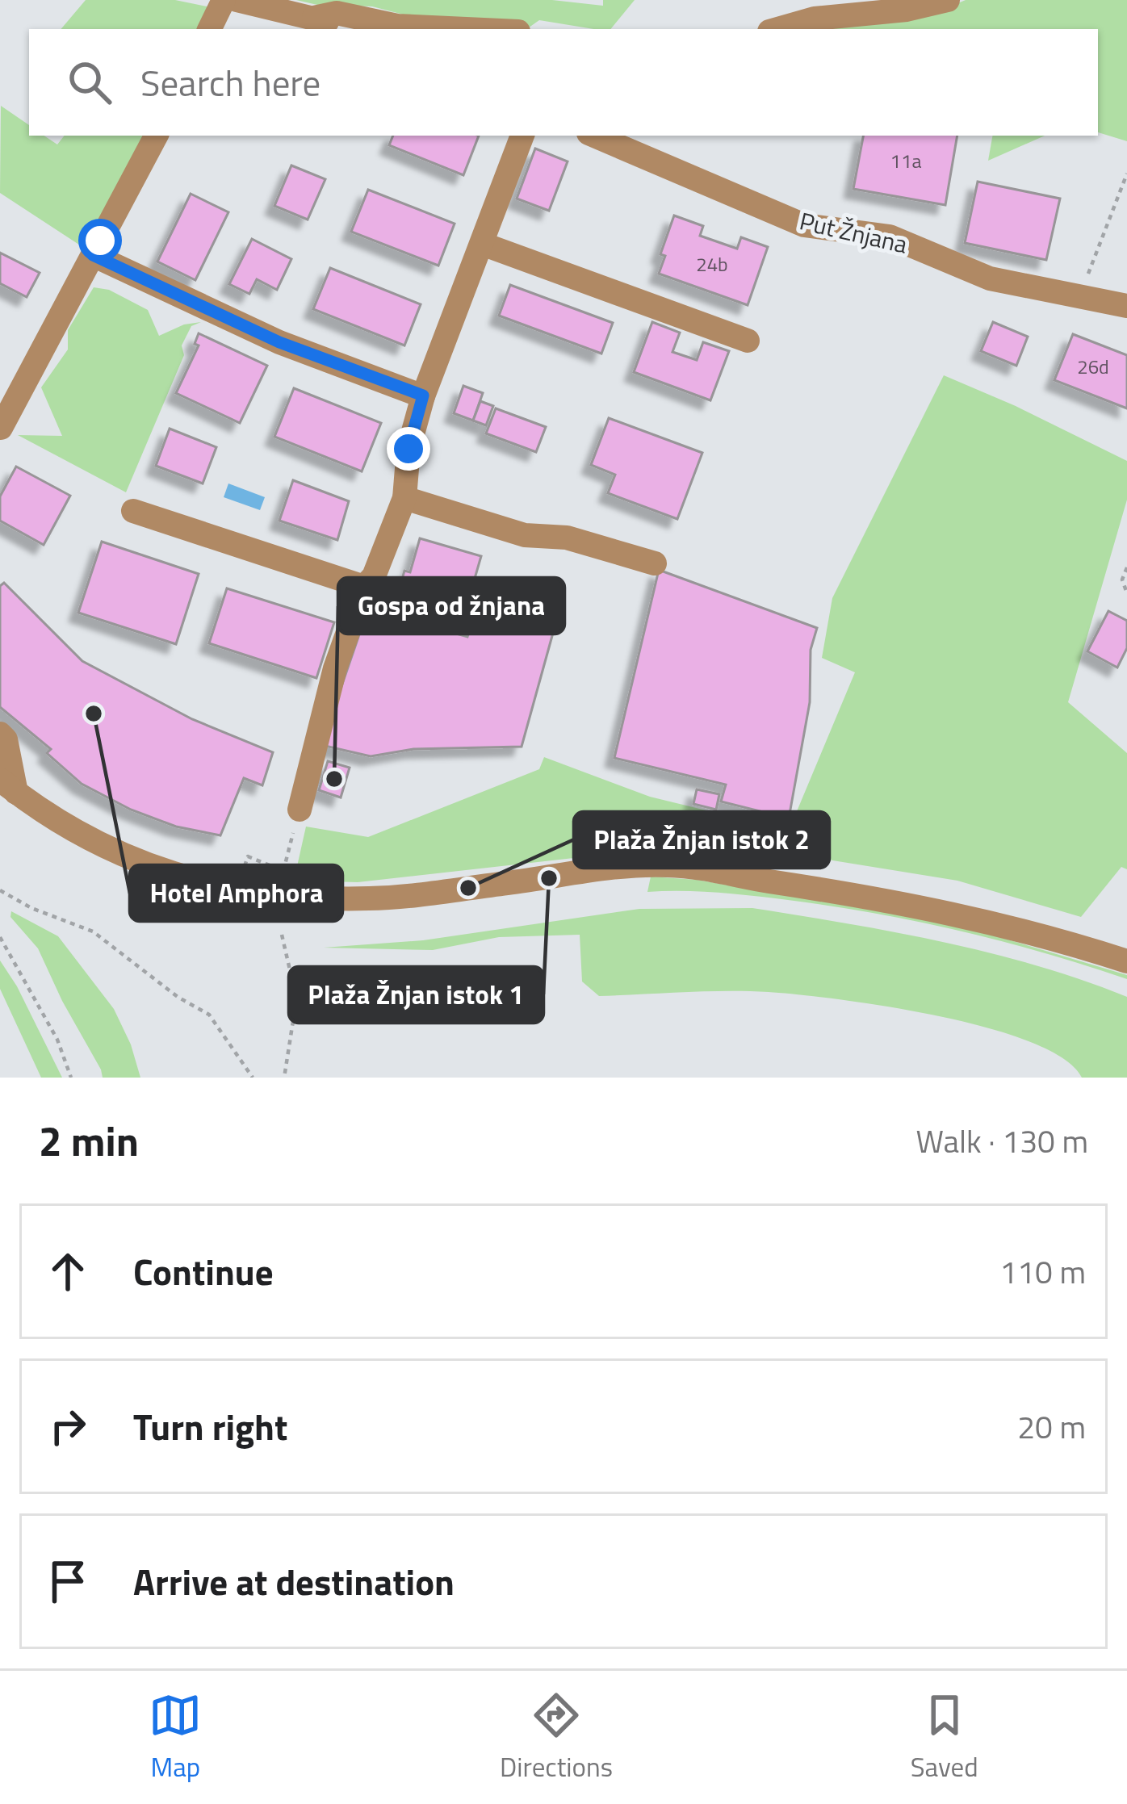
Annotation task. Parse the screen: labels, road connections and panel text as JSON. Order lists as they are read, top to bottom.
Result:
{
  "streets": {
    "street": ["Put Žnjana"]
  },
  "places": [
    "Hotel Amphora",
    "Gospa od žnjana",
    "Plaža Žnjan istok 1",
    "Plaža Žnjan istok 2"
  ],
  "house_numbers": ["11a", "24b", "26d"],
  "page": {
    "search": "Search here",
    "heading": ["2 min", "Walk · 130 m"],
    "list": [
      ["Continue", "110 m"],
      ["Turn right", "20 m"],
      "Arrive at destination"
    ],
    "nav": ["Map", "Directions", "Saved"]
  }
}
